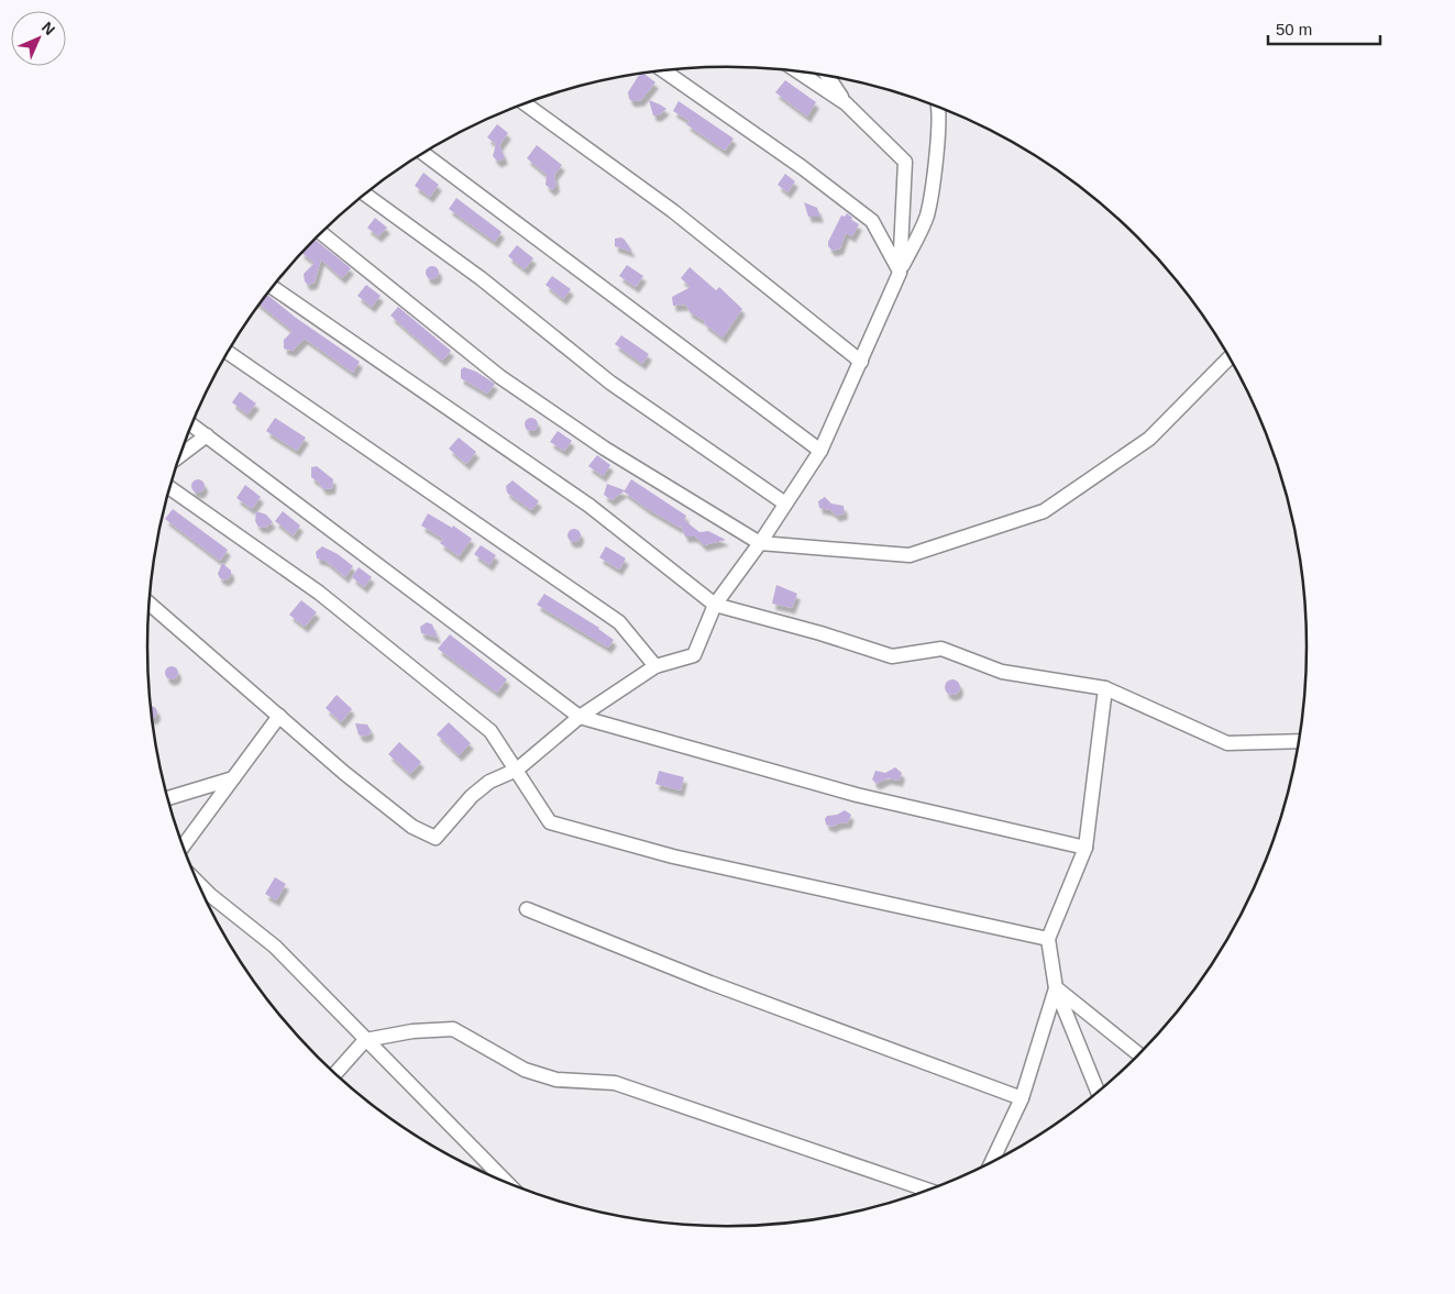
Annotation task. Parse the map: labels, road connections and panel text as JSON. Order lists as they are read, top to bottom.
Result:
{
  "scale_bar": "50 m",
  "north": "top right"
}
